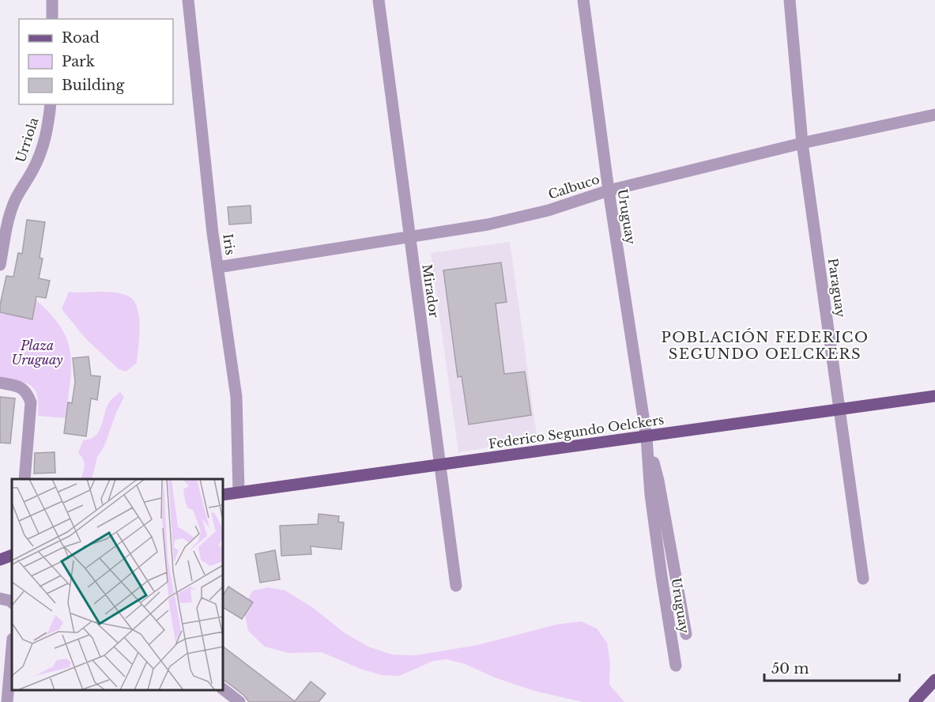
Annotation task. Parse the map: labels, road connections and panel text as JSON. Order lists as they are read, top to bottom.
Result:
{
  "streets": {
    "main road": ["Federico Segundo Oelckers"],
    "street": [
      "Urriola",
      "Calbuco",
      "Uruguay",
      "Iris",
      "Paraguay",
      "Mirador"
    ]
  },
  "crossings": [
    ["Calbuco", "Uruguay"],
    ["Calbuco", "Iris"],
    ["Calbuco", "Paraguay"],
    ["Calbuco", "Mirador"],
    ["Uruguay", "Federico Segundo Oelckers"],
    ["Iris", "Federico Segundo Oelckers"],
    ["Paraguay", "Federico Segundo Oelckers"],
    ["Mirador", "Federico Segundo Oelckers"]
  ],
  "districts": ["POBLACIÓN FEDERICO SEGUNDO OELCKERS"],
  "parks": ["Plaza Uruguay"],
  "legend": ["Road", "Park", "Building"],
  "scale_bar": "50 m"
}
